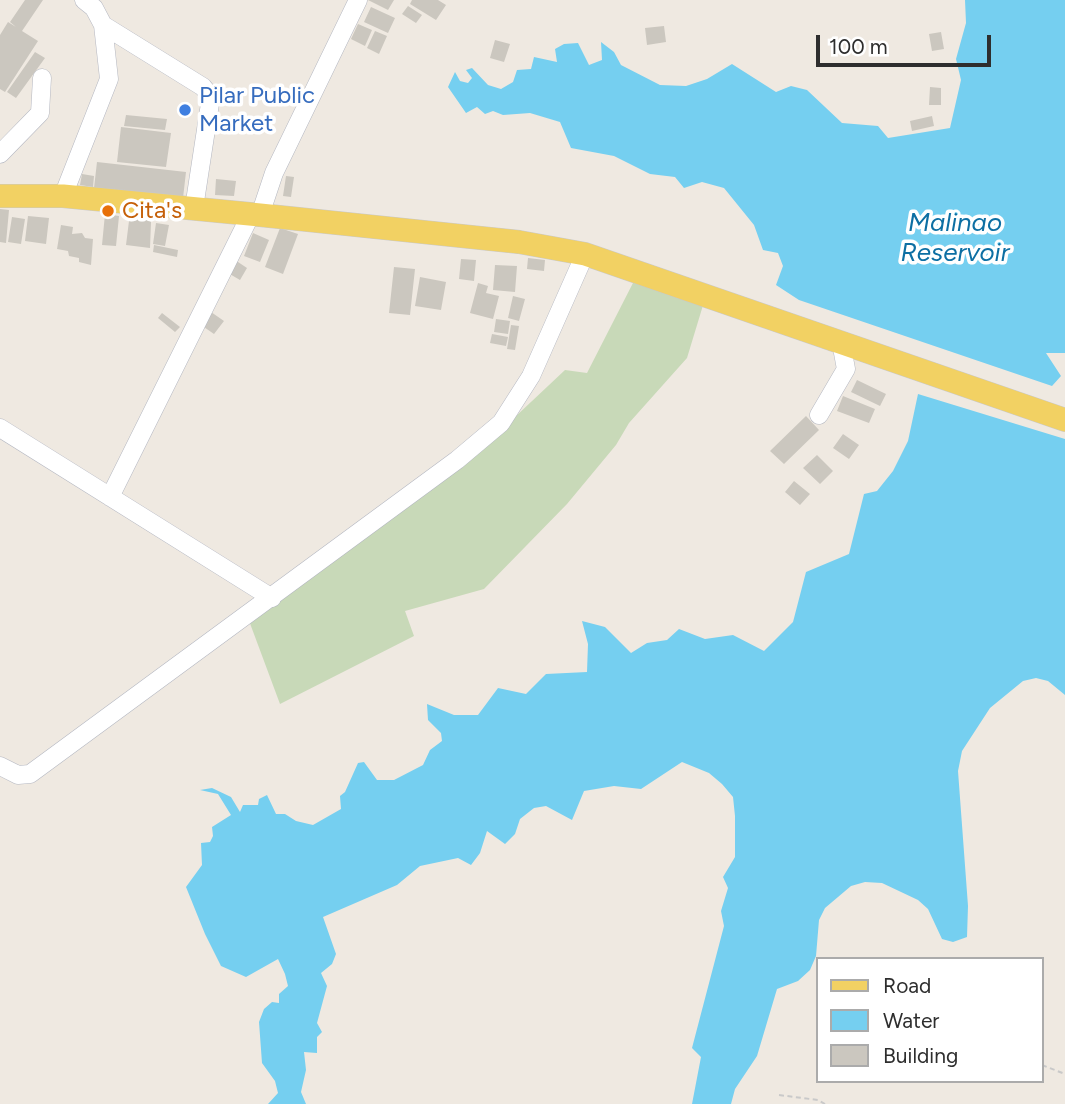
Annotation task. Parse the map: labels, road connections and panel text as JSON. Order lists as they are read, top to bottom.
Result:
{
  "water": ["Malinao Reservoir"],
  "places": ["Pilar Public Market", "Cita's"],
  "legend": ["Road", "Water", "Building"],
  "scale_bar": "100 m"
}
